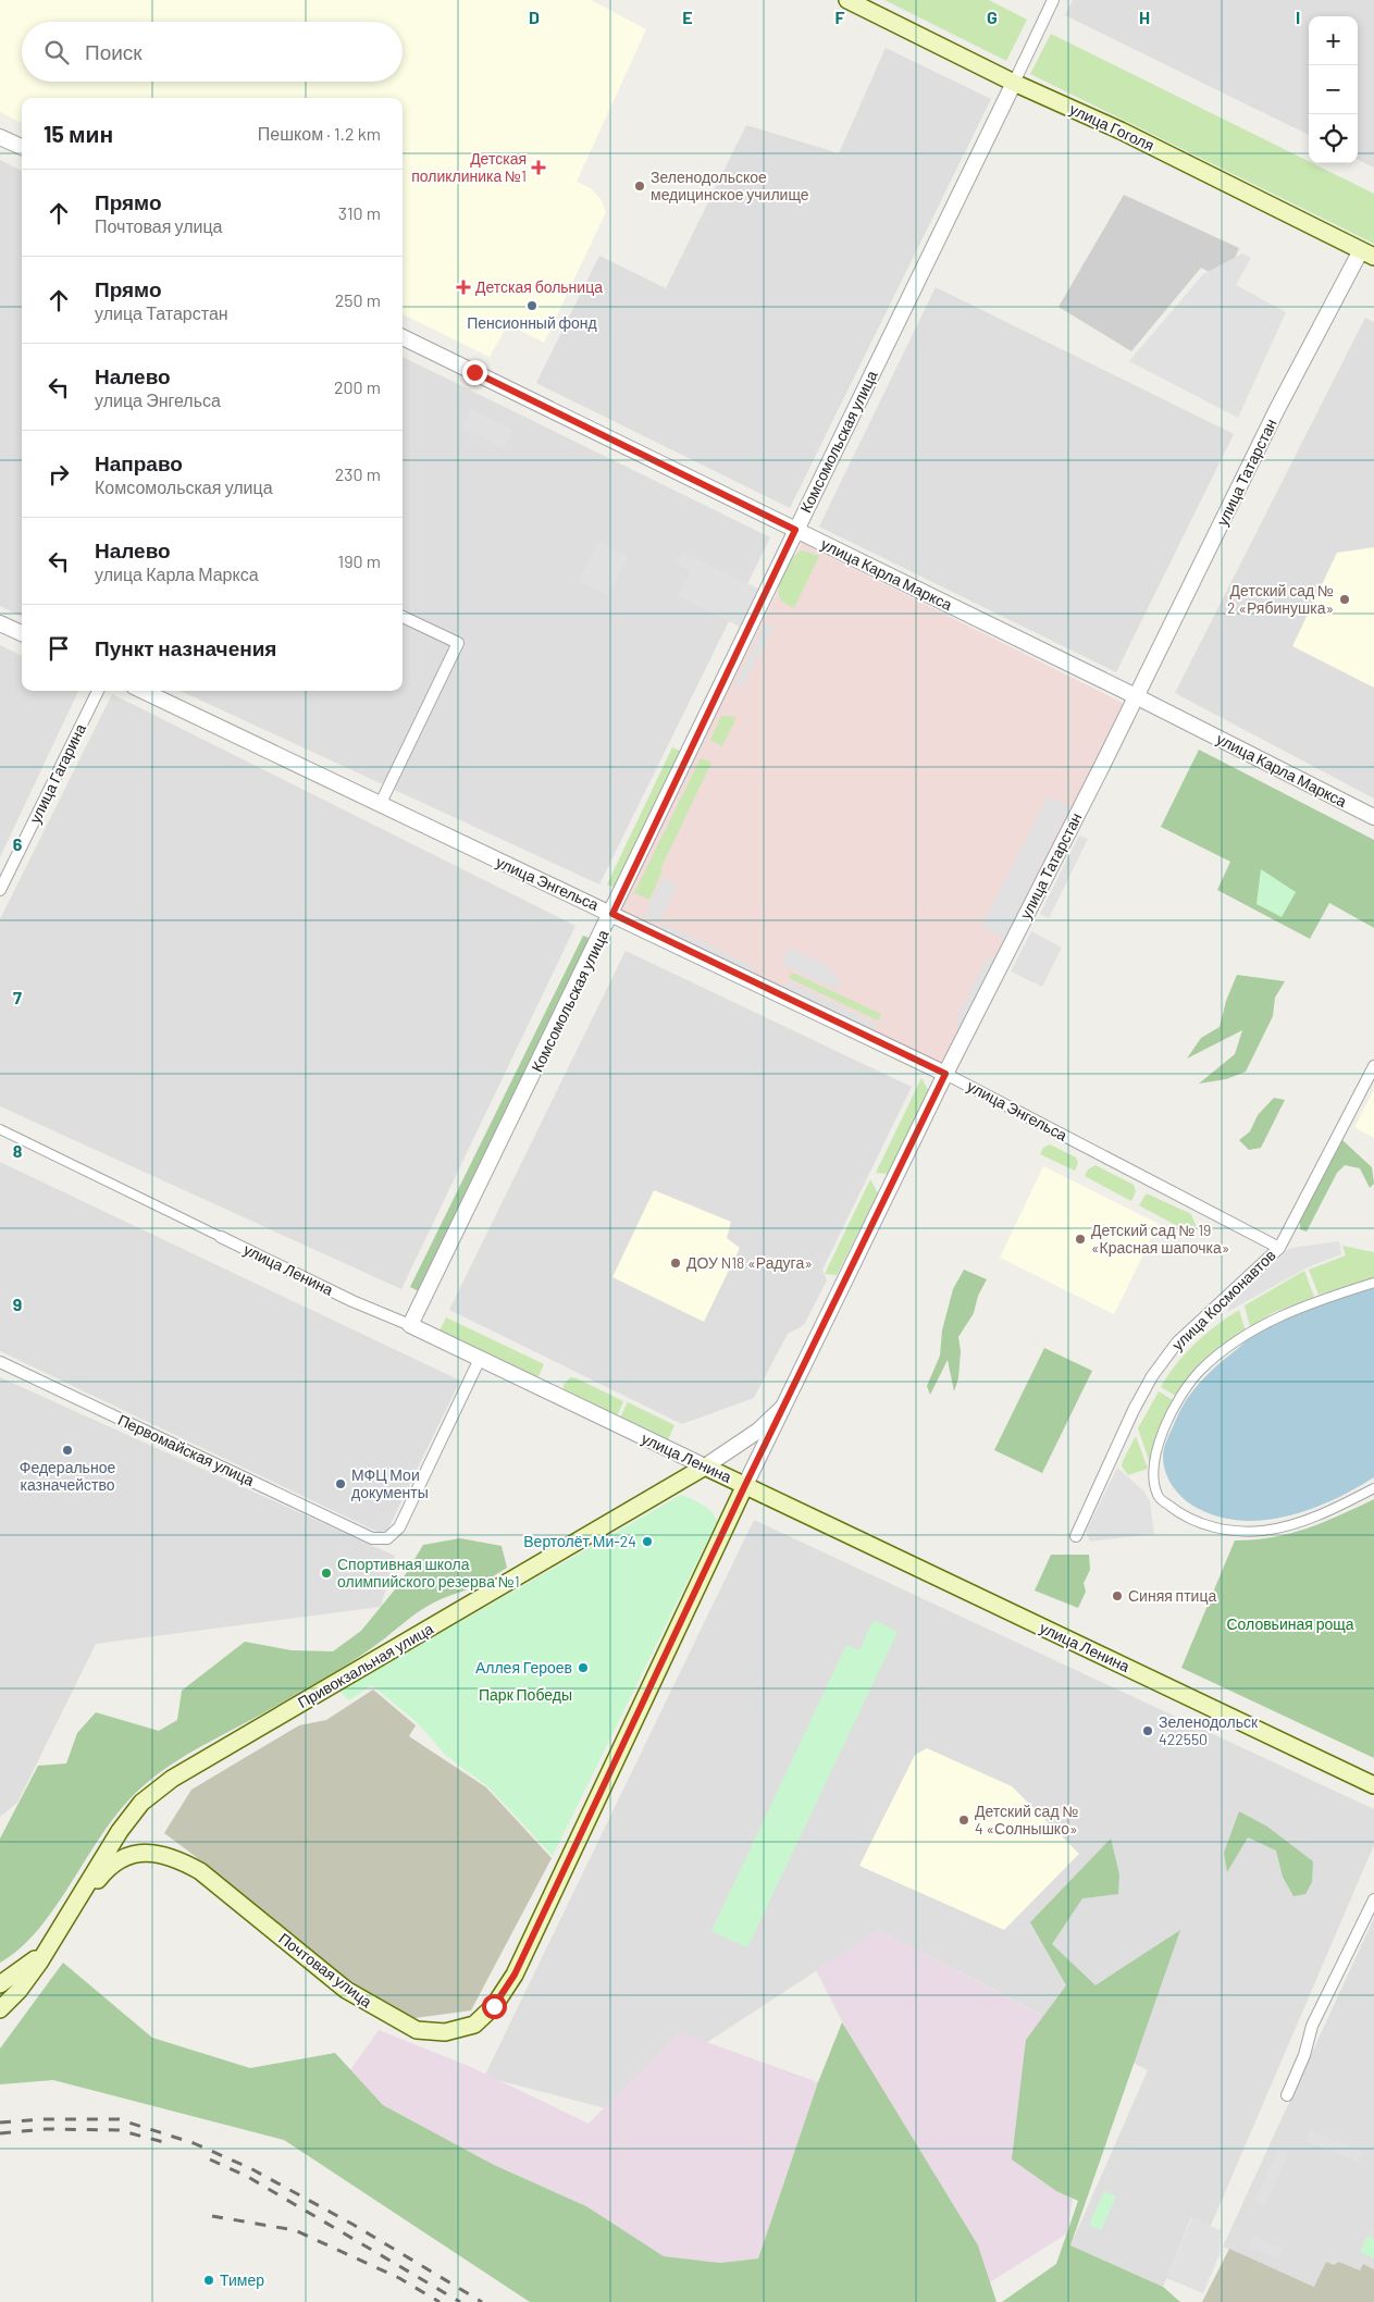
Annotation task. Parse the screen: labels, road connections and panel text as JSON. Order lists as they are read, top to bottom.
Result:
{
  "streets": {
    "main road": [
      "улица Гоголя",
      "улица Ленина",
      "Привокзальная улица",
      "Почтовая улица"
    ],
    "street": [
      "Комсомольская улица",
      "улица Татарстан",
      "улица Карла Маркса",
      "улица Гагарина",
      "улица Энгельса",
      "улица Космонавтов",
      "Первомайская улица"
    ]
  },
  "crossings": [
    ["улица Гоголя", "Комсомольская улица"],
    ["улица Гоголя", "улица Татарстан"],
    ["Комсомольская улица", "улица Карла Маркса"],
    ["Комсомольская улица", "улица Энгельса"],
    ["Комсомольская улица", "улица Ленина"],
    ["улица Татарстан", "улица Карла Маркса"],
    ["улица Татарстан", "улица Энгельса"],
    ["улица Татарстан", "улица Ленина"],
    ["улица Татарстан", "Почтовая улица"],
    ["улица Энгельса", "улица Космонавтов"],
    ["улица Ленина", "Первомайская улица"],
    ["улица Ленина", "Привокзальная улица"],
    ["улица Ленина", "Почтовая улица"],
    ["Привокзальная улица", "Почтовая улица"]
  ],
  "parks": ["Соловьиная роща", "Парк Победы"],
  "places": {
    "health": ["Детская поликлиника №1", "Детская больница"],
    "other": [
      "Зеленодольское медицинское училище",
      "Пенсионный фонд",
      "Детский сад № 2 «Рябинушка»",
      "Детский сад № 19 «Красная шапочка»",
      "ДОУ N18 «Радуга»",
      "Федеральное казначейство",
      "МФЦ Мои документы",
      "Вертолёт Ми-24",
      "Спортивная школа олимпийского резерва №1",
      "Синяя птица",
      "Аллея Героев",
      "Зеленодольск 422550",
      "Детский сад № 4 «Солнышко»",
      "Тимер"
    ]
  },
  "page": {
    "map_buttons": ["+", "−"],
    "search": "Поиск",
    "heading": ["15 мин", "Пешком · 1.2 km"],
    "list": [
      ["Прямо", "Почтовая улица", "310 m"],
      ["Прямо", "улица Татарстан", "250 m"],
      ["Налево", "улица Энгельса", "200 m"],
      ["Направо", "Комсомольская улица", "230 m"],
      ["Налево", "улица Карла Маркса", "190 m"],
      "Пункт назначения"
    ]
  },
  "grid": {
    "columns": [
      "D",
      "E",
      "F",
      "G",
      "H",
      "I"
    ],
    "rows": [
      "6",
      "7",
      "8",
      "9"
    ]
  }
}
